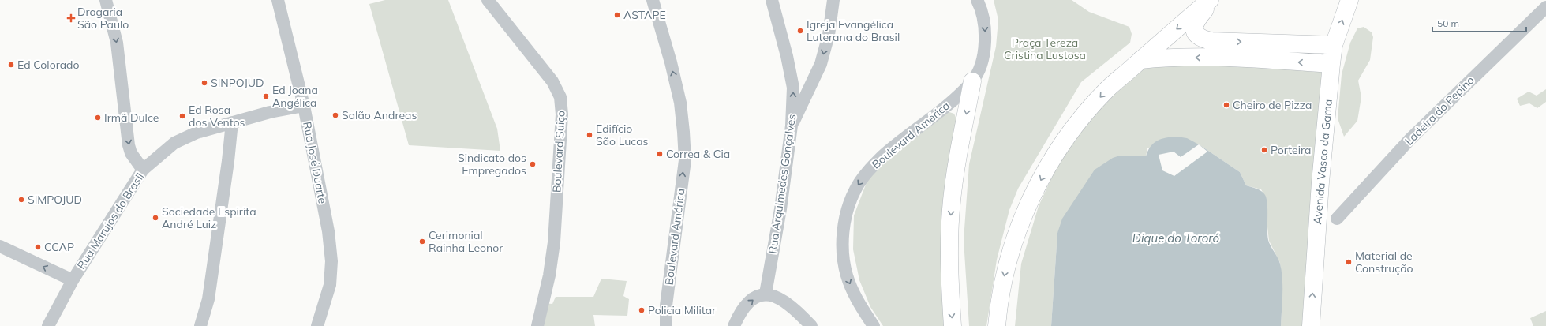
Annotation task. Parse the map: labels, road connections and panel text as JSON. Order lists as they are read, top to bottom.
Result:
{
  "streets": {
    "main road": ["Avenida Vasco da Gama"],
    "street": [
      "Ladeira do Pepino",
      "Boulevard América",
      "Boulevard Suiço",
      "Rua José Duarte",
      "Rua Arquimedes Gonçalves",
      "Rua Marujos do Brasil"
    ]
  },
  "crossings": [
    ["Rua José Duarte", "Rua Marujos do Brasil"]
  ],
  "one_way": ["Avenida Vasco da Gama", "Rua Arquimedes Gonçalves"],
  "water": ["Dique do Tororó"],
  "parks": ["Praça Tereza Cristina Lustosa"],
  "places": {
    "other": [
      "ASTAPE",
      "Igreja Evangélica Luterana do Brasil",
      "Ed Colorado",
      "SINPOJUD",
      "Ed Joana Angélica",
      "Cheiro de Pizza",
      "Salão Andreas",
      "Ed Rosa dos Ventos",
      "Irmã Dulce",
      "Edifício São Lucas",
      "Porteira",
      "Correa & Cia",
      "Sindicato dos Empregados",
      "SIMPOJUD",
      "Sociedade Espirita André Luiz",
      "Cerimonial Rainha Leonor",
      "CCAP",
      "Material de Construção",
      "Policia Militar"
    ],
    "health": ["Drogaria São Paulo"]
  },
  "scale_bar": "50 m"
}
